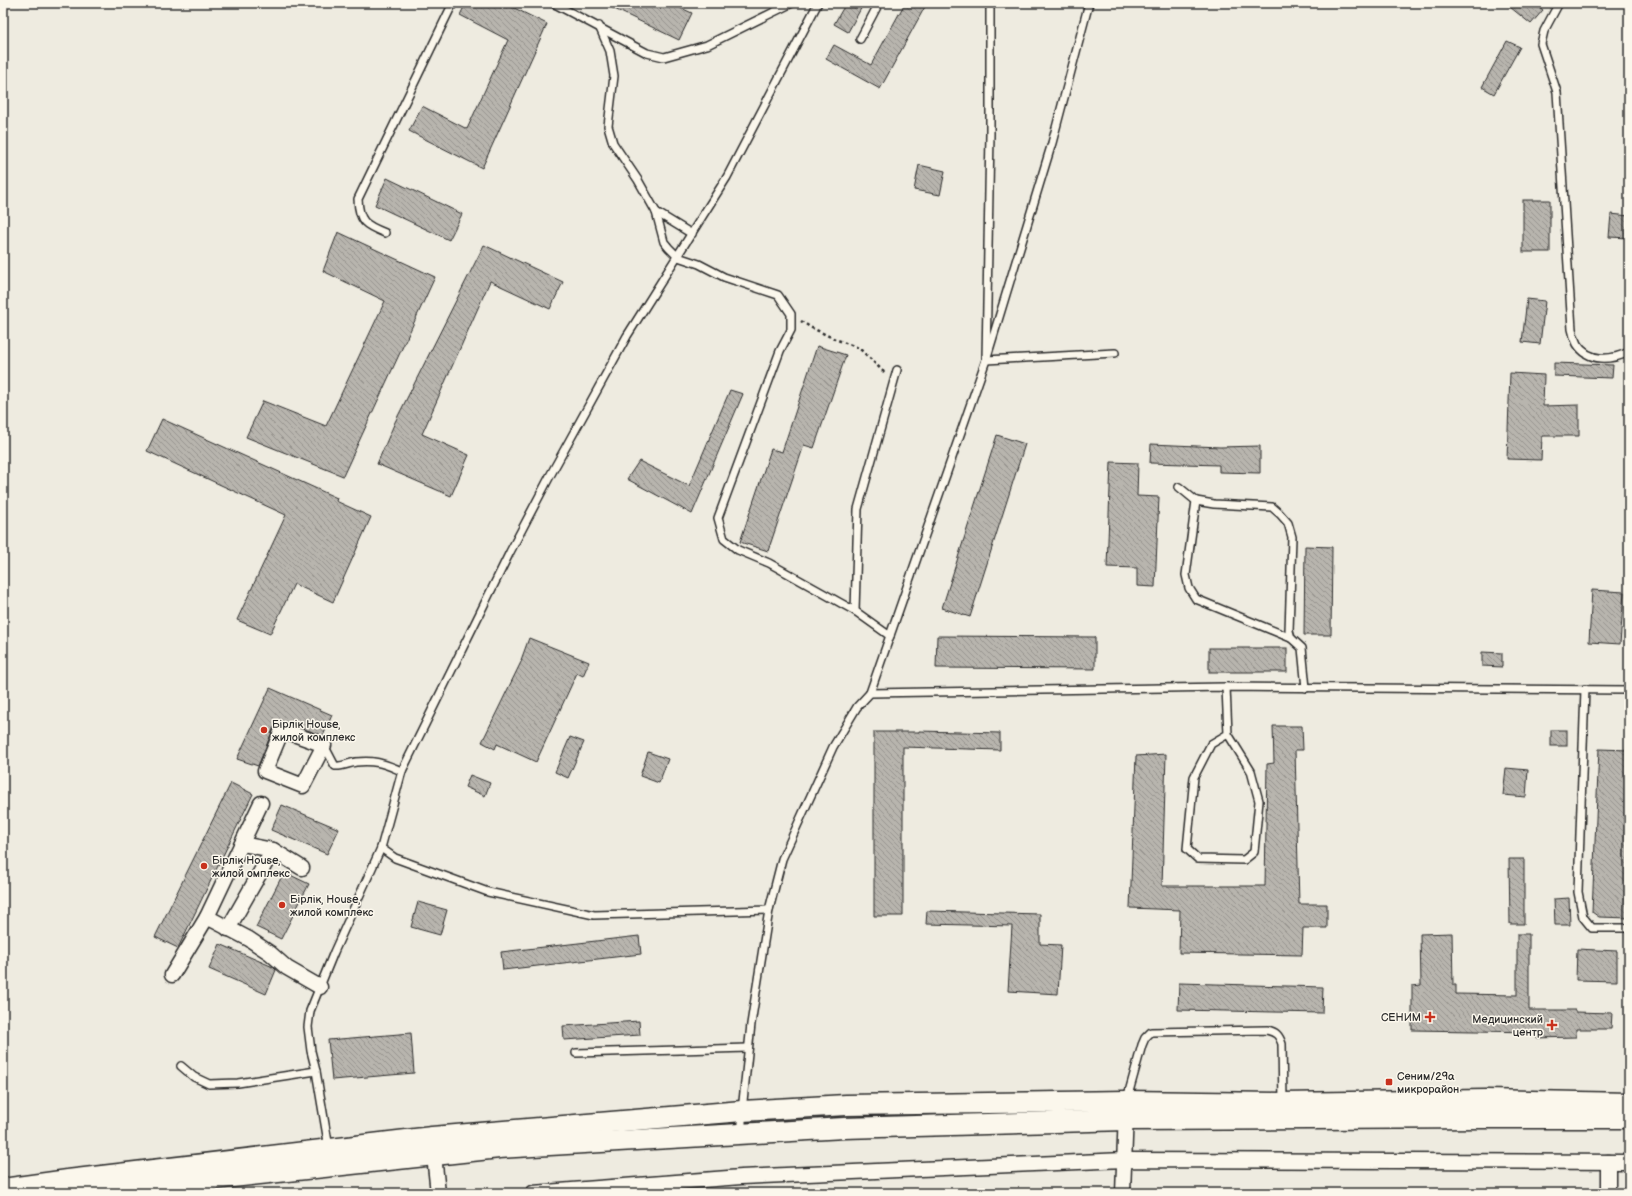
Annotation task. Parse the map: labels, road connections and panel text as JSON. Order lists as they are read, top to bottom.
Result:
{
  "places": {
    "other": ["Бірлік House, жилой комплекс", "Бірлік House, жилой омплекс", "Бірлік, House, жилой комплекс"],
    "health": ["СЕНИМ", "Медицинский центр"],
    "transit": ["Сеним/29а микрорайон"]
  }
}
